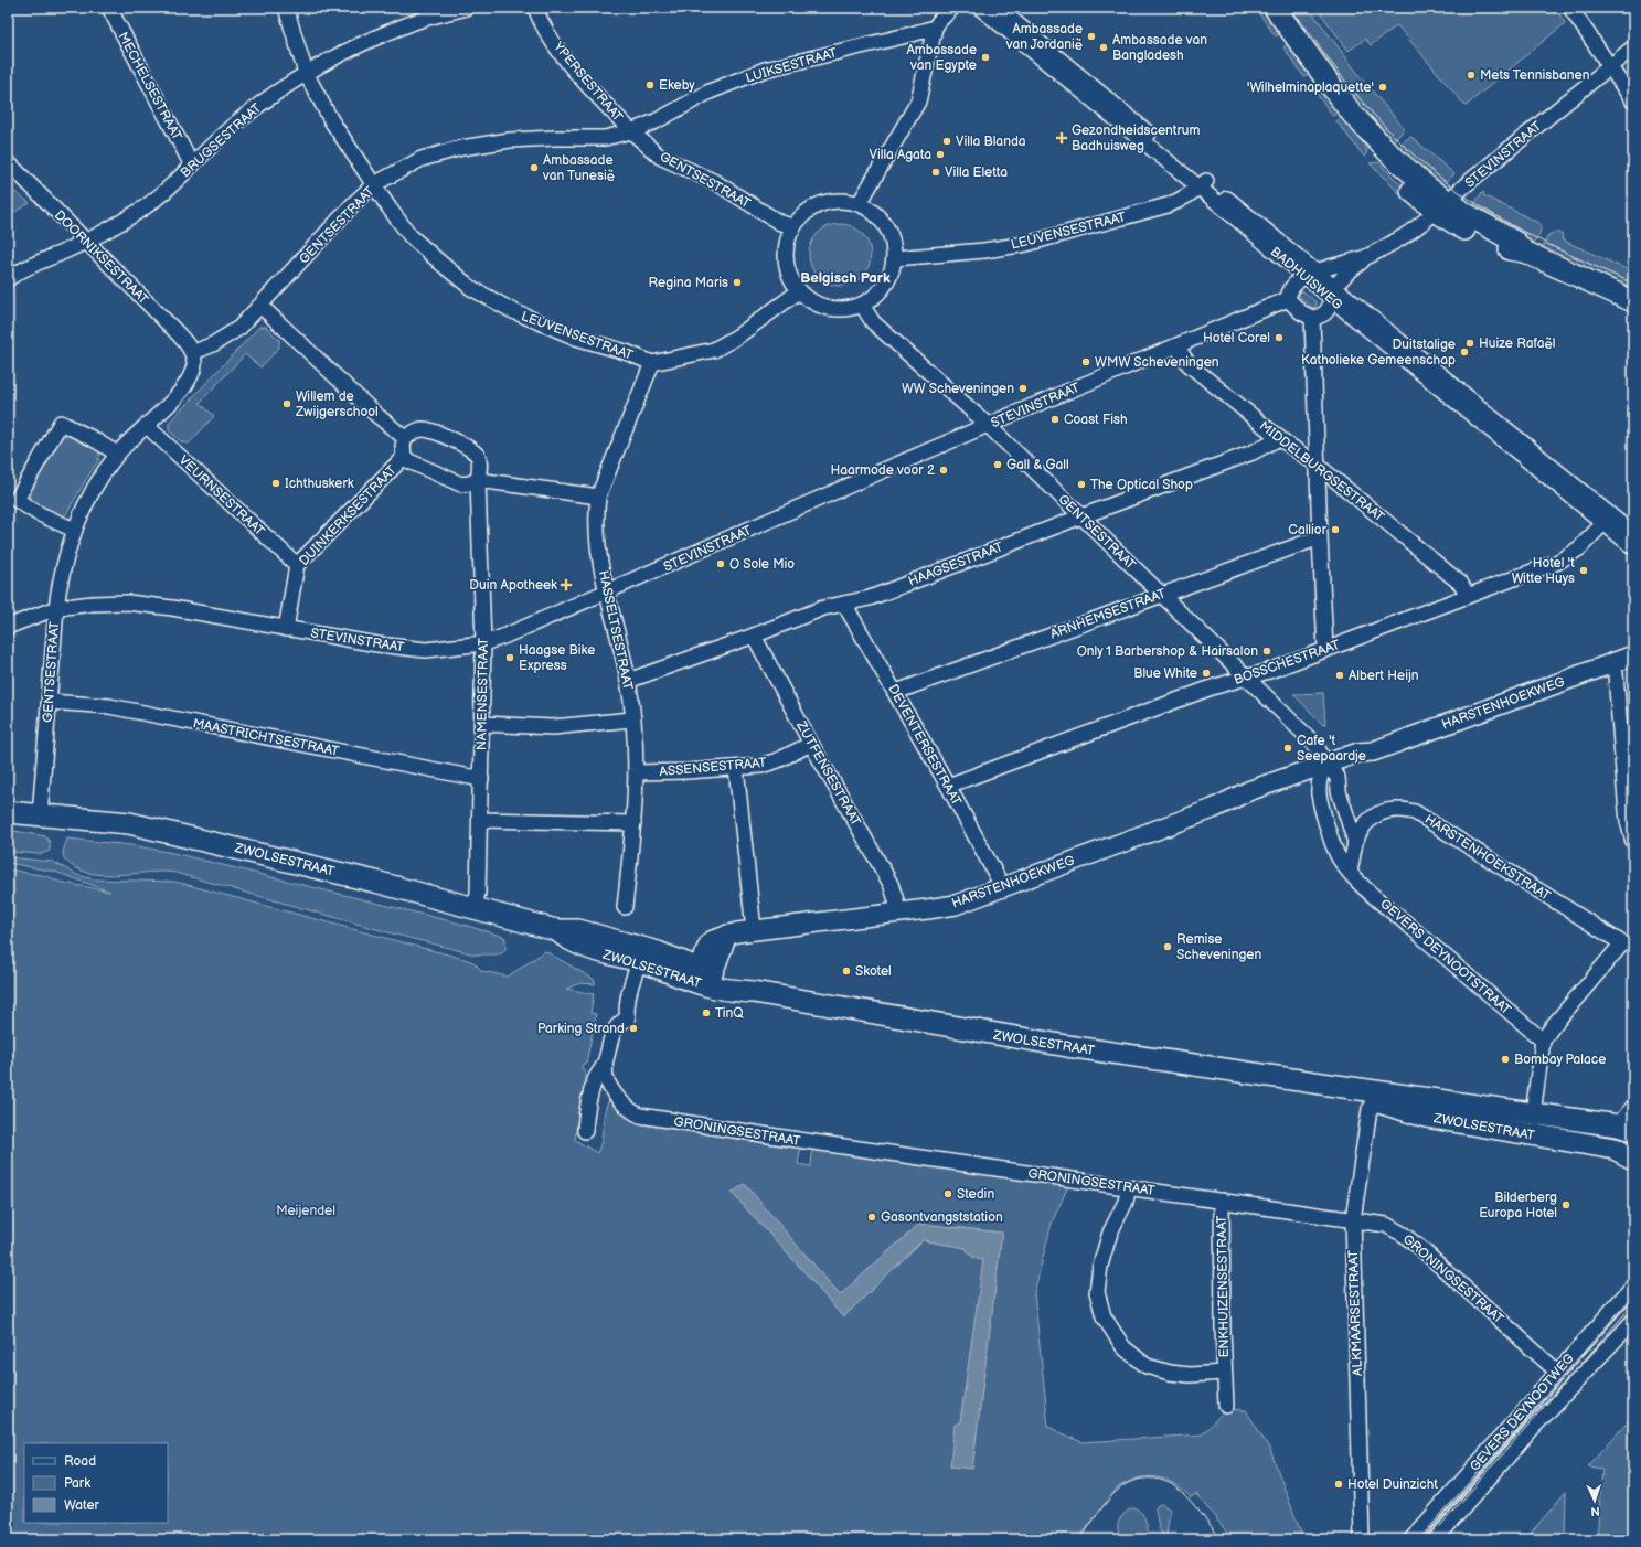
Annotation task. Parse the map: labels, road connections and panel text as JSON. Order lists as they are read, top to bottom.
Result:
{
  "streets": {
    "main road": ["ZWOLSESTRAAT"],
    "street": [
      "LUIKSESTRAAT",
      "YPERSESTRAAT",
      "MECHELSESTRAAT",
      "BRUGSESTRAAT",
      "STEVINSTRAAT",
      "GENTSESTRAAT",
      "LEUVENSESTRAAT",
      "DOORNIKSESTRAAT",
      "BADHUISWEG",
      "MIDDELBURGSESTRAAT",
      "VEURNSESTRAAT",
      "DUINKERKSESTRAAT",
      "HAAGSESTRAAT",
      "ARNHEMSESTRAAT",
      "HASSELTSESTRAAT",
      "BOSSCHESTRAAT",
      "NAMENSESTRAAT",
      "HARSTENHOEKWEG",
      "MAASTRICHTSESTRAAT",
      "DEVENTERSESTRAAT",
      "ASSENSESTRAAT",
      "ZUTFENSESTRAAT",
      "HARSTENHOEKSTRAAT",
      "GEVERS DEYNOOTSTRAAT",
      "GRONINGSESTRAAT",
      "ENKHUIZENSESTRAAT",
      "ALKMAARSESTRAAT",
      "GEVERS DEYNOOTWEG"
    ]
  },
  "crossings": [
    ["LUIKSESTRAAT", "YPERSESTRAAT"],
    ["LUIKSESTRAAT", "GENTSESTRAAT"],
    ["YPERSESTRAAT", "GENTSESTRAAT"],
    ["MECHELSESTRAAT", "BRUGSESTRAAT"],
    ["BRUGSESTRAAT", "LEUVENSESTRAAT"],
    ["BRUGSESTRAAT", "DOORNIKSESTRAAT"],
    ["STEVINSTRAAT", "GENTSESTRAAT"],
    ["STEVINSTRAAT", "BADHUISWEG"],
    ["STEVINSTRAAT", "MIDDELBURGSESTRAAT"],
    ["STEVINSTRAAT", "DUINKERKSESTRAAT"],
    ["STEVINSTRAAT", "HASSELTSESTRAAT"],
    ["STEVINSTRAAT", "NAMENSESTRAAT"],
    ["GENTSESTRAAT", "LEUVENSESTRAAT"],
    ["GENTSESTRAAT", "DOORNIKSESTRAAT"],
    ["GENTSESTRAAT", "VEURNSESTRAAT"],
    ["GENTSESTRAAT", "HAAGSESTRAAT"],
    ["GENTSESTRAAT", "ARNHEMSESTRAAT"],
    ["GENTSESTRAAT", "BOSSCHESTRAAT"],
    ["GENTSESTRAAT", "HARSTENHOEKWEG"],
    ["GENTSESTRAAT", "MAASTRICHTSESTRAAT"],
    ["GENTSESTRAAT", "HARSTENHOEKSTRAAT"],
    ["GENTSESTRAAT", "ZWOLSESTRAAT"],
    ["GENTSESTRAAT", "GEVERS DEYNOOTSTRAAT"],
    ["LEUVENSESTRAAT", "BADHUISWEG"],
    ["LEUVENSESTRAAT", "HASSELTSESTRAAT"],
    ["BADHUISWEG", "BOSSCHESTRAAT"],
    ["MIDDELBURGSESTRAAT", "HAAGSESTRAAT"],
    ["MIDDELBURGSESTRAAT", "BOSSCHESTRAAT"],
    ["VEURNSESTRAAT", "DUINKERKSESTRAAT"],
    ["HAAGSESTRAAT", "HASSELTSESTRAAT"],
    ["HAAGSESTRAAT", "DEVENTERSESTRAAT"],
    ["HAAGSESTRAAT", "ZUTFENSESTRAAT"],
    ["ARNHEMSESTRAAT", "DEVENTERSESTRAAT"],
    ["HASSELTSESTRAAT", "ASSENSESTRAAT"],
    ["BOSSCHESTRAAT", "DEVENTERSESTRAAT"],
    ["NAMENSESTRAAT", "MAASTRICHTSESTRAAT"],
    ["NAMENSESTRAAT", "ZWOLSESTRAAT"],
    ["HARSTENHOEKWEG", "DEVENTERSESTRAAT"],
    ["HARSTENHOEKWEG", "ZUTFENSESTRAAT"],
    ["HARSTENHOEKWEG", "ZWOLSESTRAAT"],
    ["HARSTENHOEKWEG", "GEVERS DEYNOOTSTRAAT"],
    ["ASSENSESTRAAT", "ZUTFENSESTRAAT"],
    ["HARSTENHOEKSTRAAT", "GEVERS DEYNOOTSTRAAT"],
    ["ZWOLSESTRAAT", "ALKMAARSESTRAAT"],
    ["GRONINGSESTRAAT", "ENKHUIZENSESTRAAT"],
    ["GRONINGSESTRAAT", "ALKMAARSESTRAAT"],
    ["GRONINGSESTRAAT", "GEVERS DEYNOOTWEG"]
  ],
  "districts": ["Belgisch Park"],
  "parks": ["Meijendel"],
  "places": {
    "other": [
      "Ambassade van Jordanië",
      "Ambassade van Bangladesh",
      "Ambassade van Egypte",
      "Mets Tennisbanen",
      "Ekeby",
      "'Wilhelminaplaquette'",
      "Villa Blanda",
      "Villa Agata",
      "Ambassade van Tunesië",
      "Villa Eletta",
      "Regina Maris",
      "Hotel Corel",
      "Huize Rafaël",
      "Duitstalige Katholieke Gemeenschap",
      "WMW Scheveningen",
      "WW Scheveningen",
      "Willem de Zwijgerschool",
      "Coast Fish",
      "Gall & Gall",
      "Haarmode voor 2",
      "Ichthuskerk",
      "The Optical Shop",
      "Callior",
      "O Sole Mio",
      "Hotel 't Witte Huys",
      "Only 1 Barbershop & Hairsalon",
      "Haagse Bike Express",
      "Blue White",
      "Albert Heijn",
      "Cafe 't Seepaardje",
      "Remise Scheveningen",
      "Skotel",
      "TinQ",
      "Parking Strand",
      "Bombay Palace",
      "Stedin",
      "Bilderberg Europa Hotel",
      "Gasontvangststation",
      "Hotel Duinzicht"
    ],
    "health": ["Gezondheidscentrum Badhuisweg", "Duin Apotheek"]
  },
  "legend": ["Road", "Park", "Water"],
  "north": "bottom"
}
